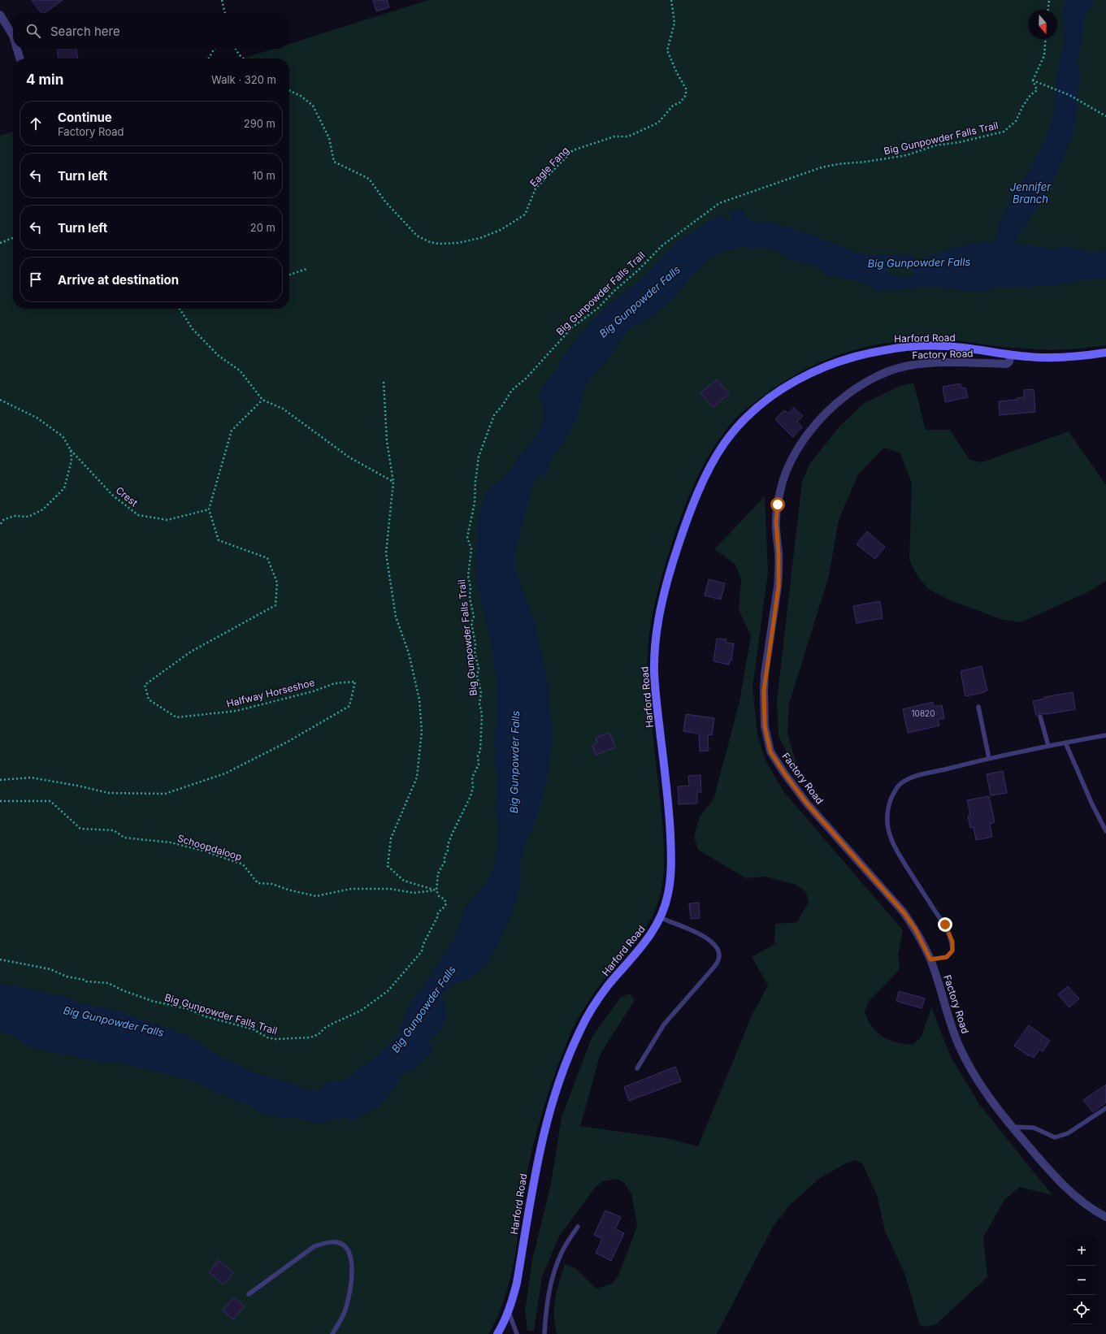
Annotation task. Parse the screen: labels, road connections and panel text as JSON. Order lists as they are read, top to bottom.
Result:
{
  "streets": {
    "main road": ["Harford Road"],
    "street": ["Factory Road"],
    "path": [
      "Big Gunpowder Falls Trail",
      "Eagle Fang",
      "Crest",
      "Halfway Horseshoe",
      "Schoopdaloop"
    ]
  },
  "crossings": [
    ["Big Gunpowder Falls Trail", "Schoopdaloop"],
    ["Harford Road", "Factory Road"],
    ["Crest", "Halfway Horseshoe"]
  ],
  "water": ["Jennifer Branch", "Big Gunpowder Falls"],
  "house_numbers": ["10820"],
  "north": "bottom",
  "page": {
    "search": "Search here",
    "heading": ["4 min", "Walk · 320 m"],
    "list": [
      ["Continue", "Factory Road", "290 m"],
      ["Turn left", "10 m"],
      ["Turn left", "20 m"],
      "Arrive at destination"
    ],
    "map_buttons": ["+", "−"]
  }
}
